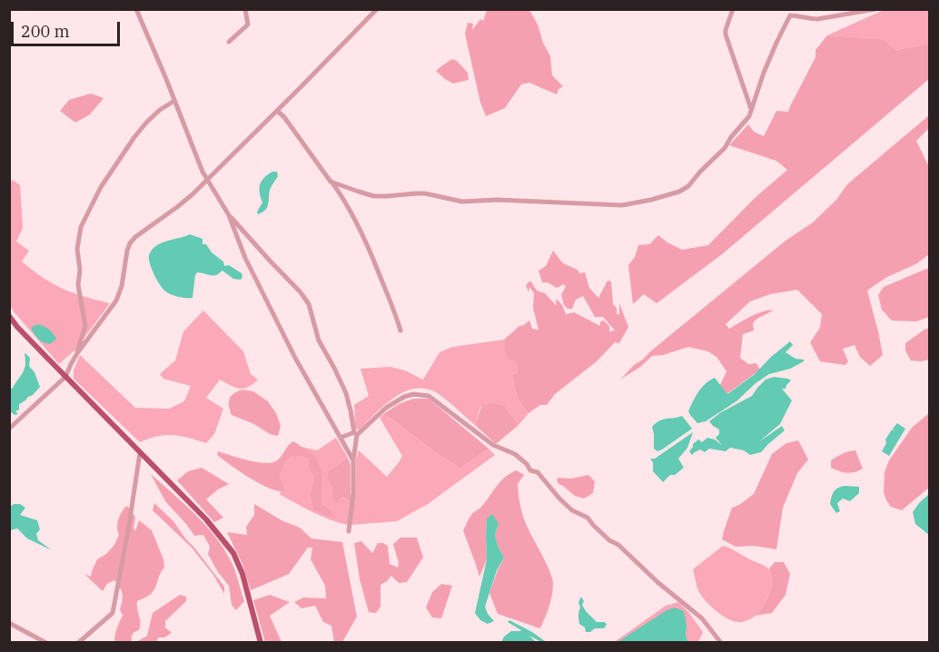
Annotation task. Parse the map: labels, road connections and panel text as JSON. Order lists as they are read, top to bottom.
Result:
{
  "scale_bar": "200 m"
}
